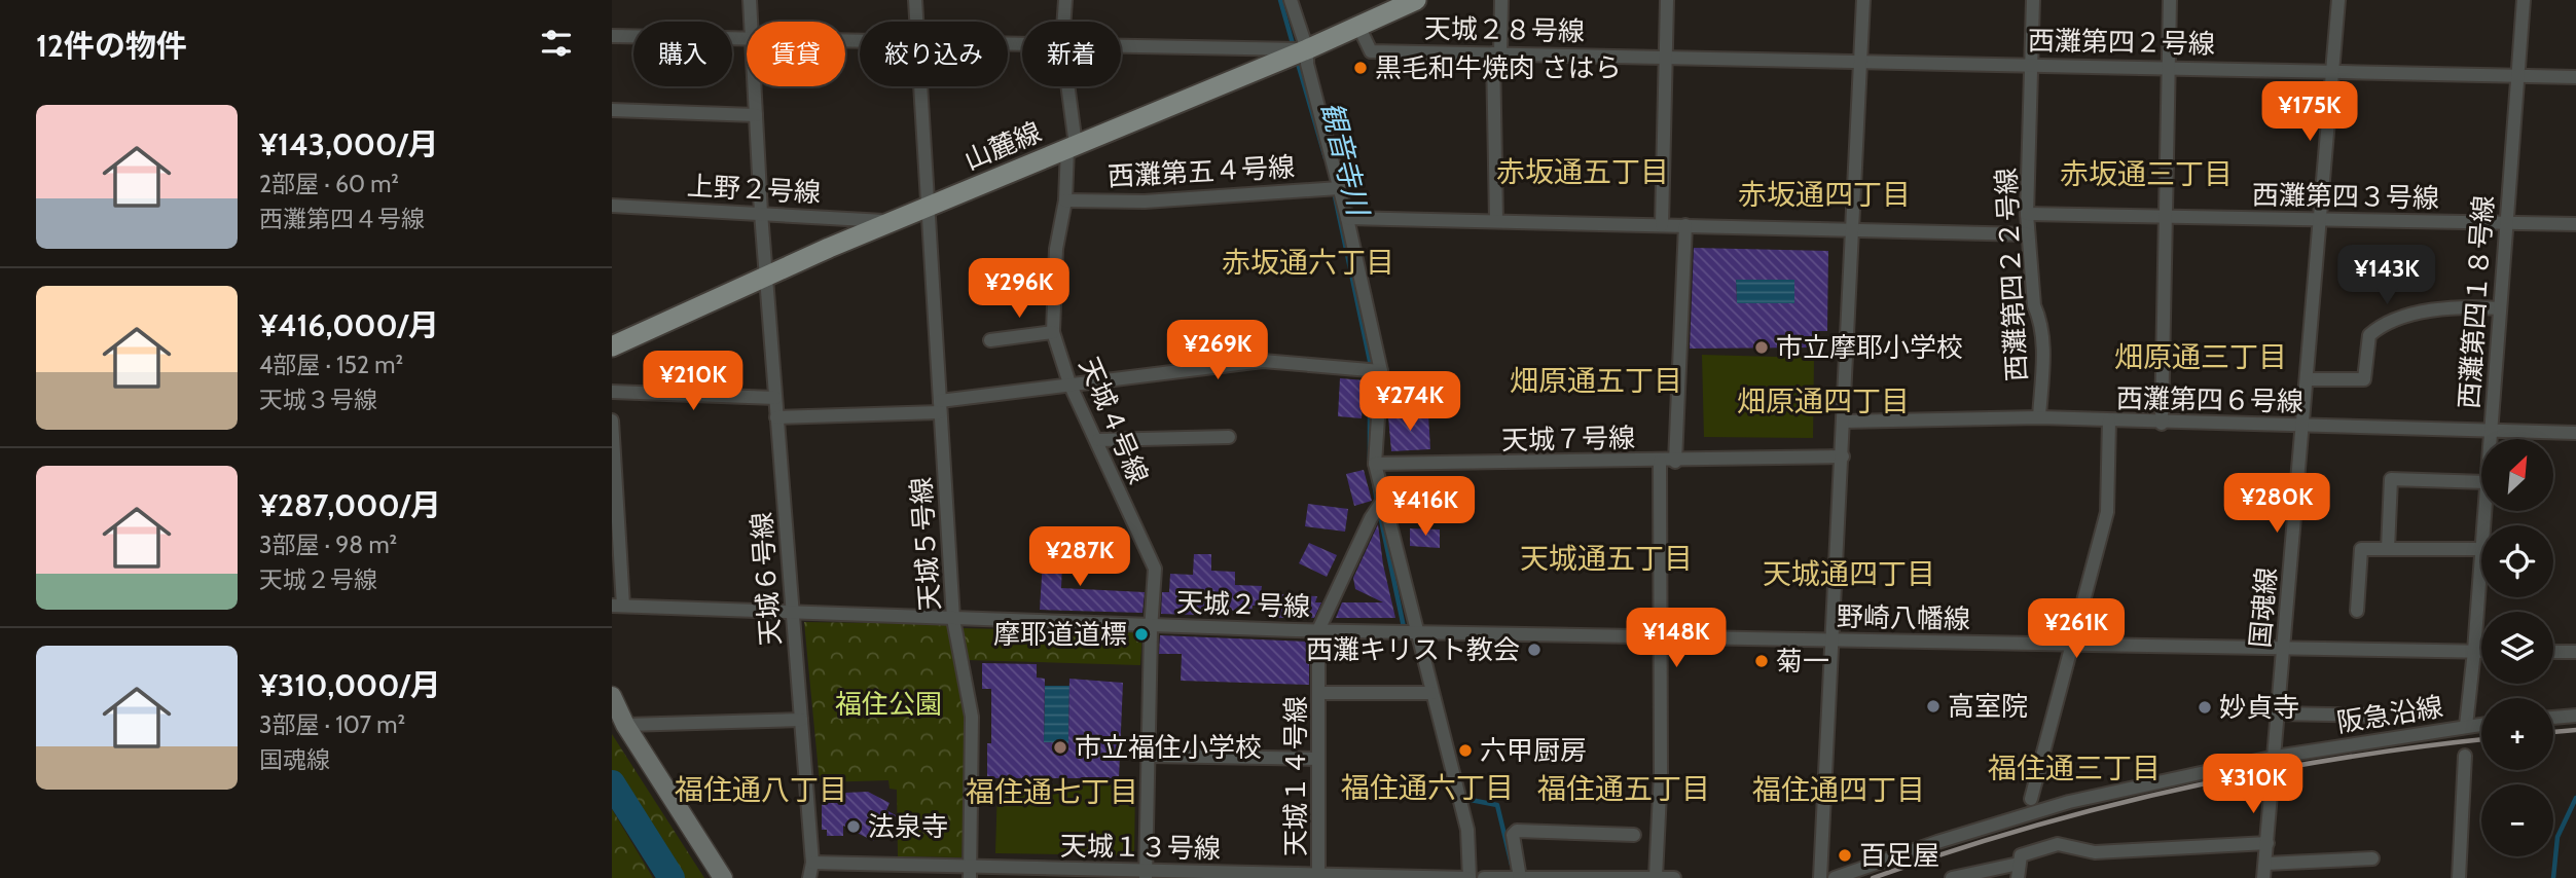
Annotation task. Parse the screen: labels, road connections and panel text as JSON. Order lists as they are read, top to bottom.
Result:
{
  "streets": {
    "main road": ["山麓線"],
    "street": [
      "天城２８号線",
      "西灘第四２号線",
      "西灘第五４号線",
      "上野２号線",
      "西灘第四３号線",
      "西灘第四２２号線",
      "西灘第四１８号線",
      "西灘第四６号線",
      "天城４号線",
      "天城７号線",
      "天城５号線",
      "天城６号線",
      "天城２号線",
      "国魂線",
      "野崎八幡線",
      "阪急沿線",
      "天城１４号線",
      "天城１３号線"
    ]
  },
  "crossings": [
    ["天城２８号線", "西灘第四２号線"],
    ["天城２８号線", "山麓線"],
    ["西灘第四２号線", "西灘第四２２号線"],
    ["西灘第四２号線", "西灘第四１８号線"],
    ["西灘第四２号線", "国魂線"],
    ["山麓線", "上野２号線"],
    ["山麓線", "天城４号線"],
    ["山麓線", "天城５号線"],
    ["山麓線", "天城６号線"],
    ["西灘第五４号線", "天城４号線"],
    ["上野２号線", "天城６号線"],
    ["西灘第四３号線", "西灘第四２２号線"],
    ["西灘第四３号線", "西灘第四１８号線"],
    ["西灘第四３号線", "国魂線"],
    ["西灘第四２２号線", "西灘第四６号線"],
    ["西灘第四１８号線", "西灘第四６号線"],
    ["西灘第四１８号線", "野崎八幡線"],
    ["西灘第四１８号線", "阪急沿線"],
    ["西灘第四６号線", "国魂線"],
    ["天城４号線", "天城２号線"],
    ["天城４号線", "天城１３号線"],
    ["天城５号線", "天城２号線"],
    ["天城５号線", "天城１３号線"],
    ["天城６号線", "天城２号線"],
    ["天城６号線", "天城１３号線"],
    ["天城２号線", "野崎八幡線"],
    ["天城２号線", "天城１４号線"],
    ["国魂線", "野崎八幡線"],
    ["国魂線", "阪急沿線"],
    ["天城１４号線", "天城１３号線"]
  ],
  "districts": [
    "赤坂通五丁目",
    "赤坂通三丁目",
    "赤坂通四丁目",
    "赤坂通六丁目",
    "畑原通三丁目",
    "畑原通五丁目",
    "畑原通四丁目",
    "天城通五丁目",
    "天城通四丁目",
    "福住通三丁目",
    "福住通六丁目",
    "福住通五丁目",
    "福住通八丁目",
    "福住通四丁目",
    "福住通七丁目"
  ],
  "water": ["観音寺川"],
  "parks": ["福住公園"],
  "places": [
    "黒毛和牛焼肉 さはら",
    "市立摩耶小学校",
    "摩耶道道標",
    "西灘キリスト教会",
    "菊一",
    "高室院",
    "妙貞寺",
    "市立福住小学校",
    "六甲厨房",
    "法泉寺",
    "百足屋"
  ],
  "north": "top right",
  "page": {
    "heading": "12件の物件",
    "chip": [
      "購入",
      "賃貸",
      "絞り込み",
      "新着"
    ],
    "price": [
      "¥175K",
      "¥143K",
      "¥296K",
      "¥269K",
      "¥210K",
      "¥274K",
      "¥280K",
      "¥416K",
      "¥287K",
      "¥261K",
      "¥148K",
      "¥310K"
    ],
    "list": [
      {
        "name": "¥143,000/月",
        "note": "2部屋 · 60 m² · 西灘第四４号線"
      },
      {
        "name": "¥416,000/月",
        "note": "4部屋 · 152 m² · 天城３号線"
      },
      {
        "name": "¥287,000/月",
        "note": "3部屋 · 98 m² · 天城２号線"
      },
      {
        "name": "¥310,000/月",
        "note": "3部屋 · 107 m² · 国魂線"
      }
    ],
    "map_buttons": ["+", "−"]
  }
}
